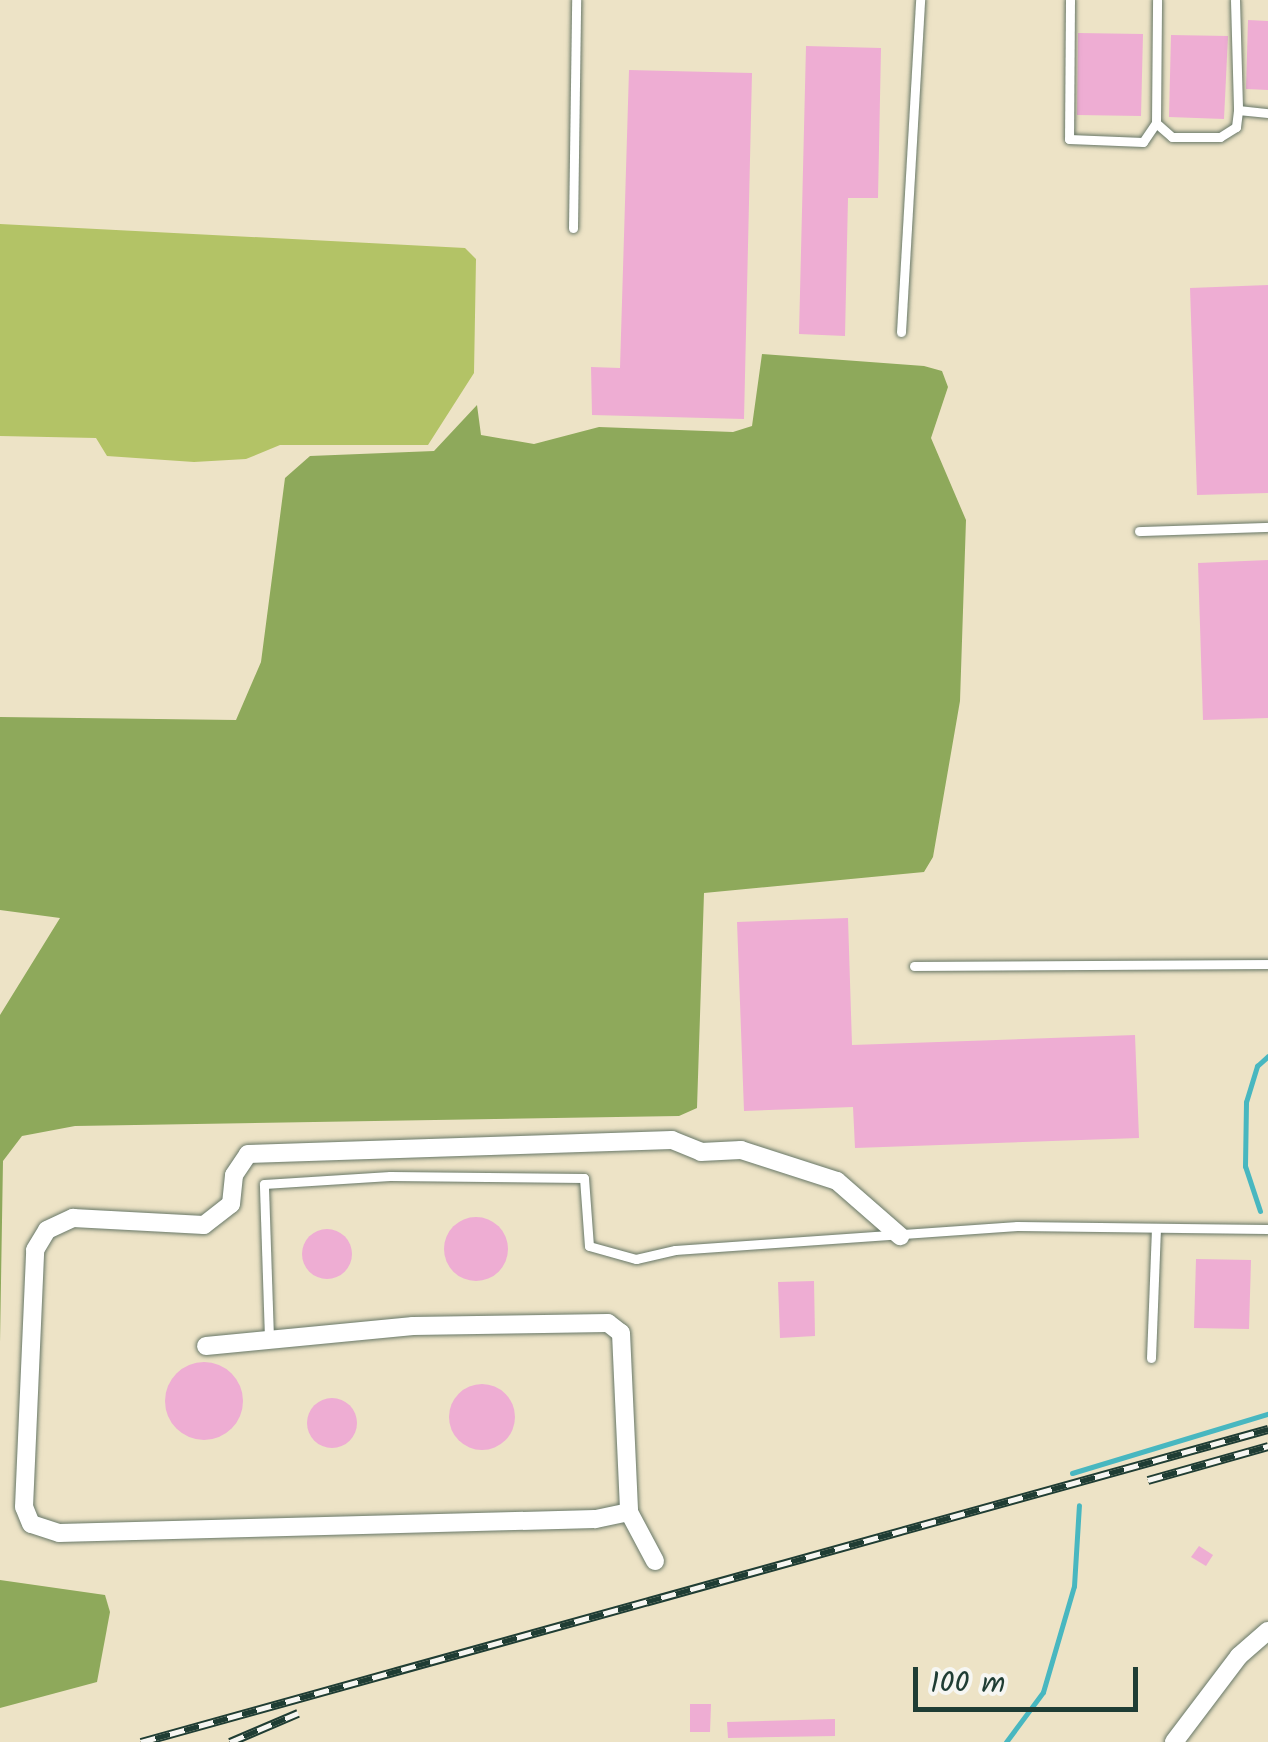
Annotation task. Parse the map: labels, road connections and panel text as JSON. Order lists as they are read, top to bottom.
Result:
{
  "scale_bar": "100 m"
}
